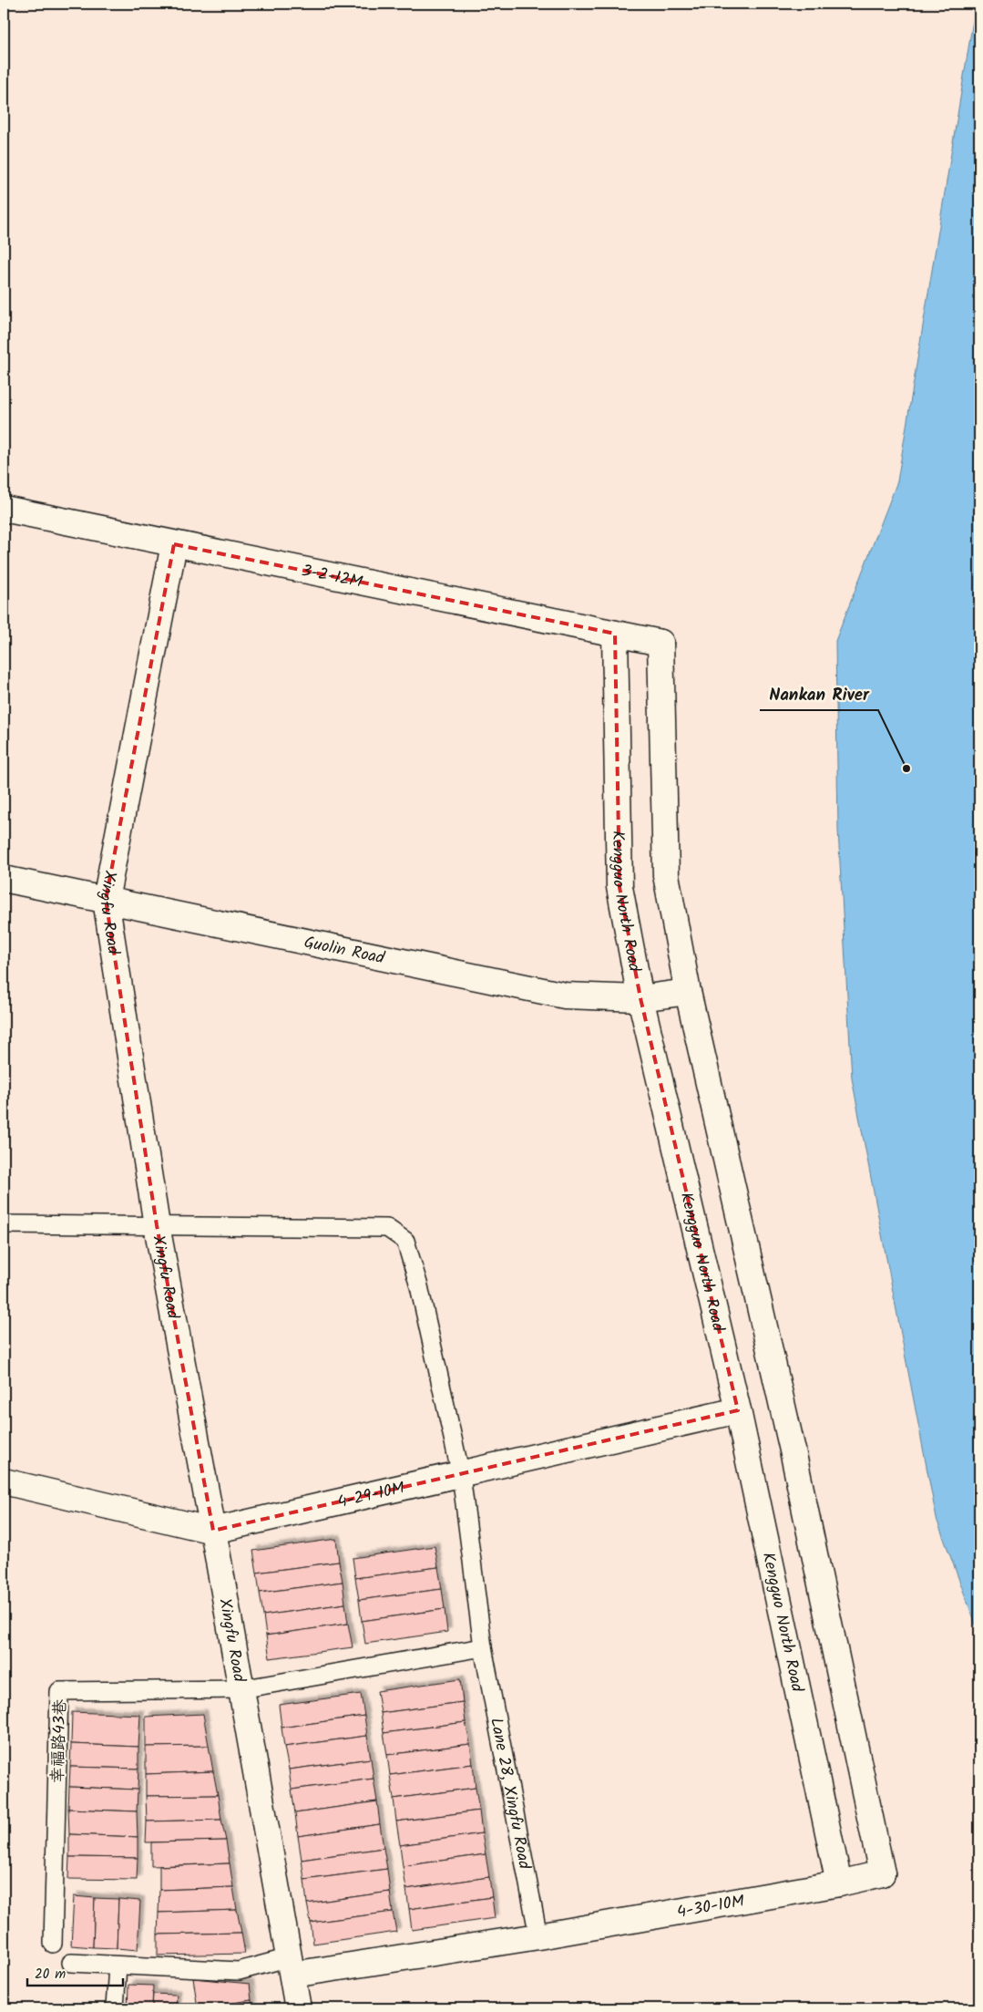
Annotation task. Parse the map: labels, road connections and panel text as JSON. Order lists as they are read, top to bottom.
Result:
{
  "streets": {
    "street": [
      "3-2-12M",
      "Kengguo North Road",
      "Xingfu Road",
      "Guolin Road",
      "4-29-10M",
      "4-30-10M"
    ],
    "lane": ["幸福路43巷", "Lane 28, Xingfu Road"]
  },
  "crossings": [
    ["3-2-12M", "Kengguo North Road"],
    ["3-2-12M", "Xingfu Road"],
    ["3-2-12M", "Guolin Road"],
    ["3-2-12M", "4-30-10M"],
    ["Kengguo North Road", "Guolin Road"],
    ["Kengguo North Road", "4-29-10M"],
    ["Kengguo North Road", "4-30-10M"],
    ["Xingfu Road", "Guolin Road"],
    ["Xingfu Road", "4-29-10M"],
    ["Xingfu Road", "幸福路43巷"],
    ["Xingfu Road", "Lane 28, Xingfu Road"],
    ["Guolin Road", "4-30-10M"],
    ["4-29-10M", "Lane 28, Xingfu Road"],
    ["Lane 28, Xingfu Road", "4-30-10M"]
  ],
  "places": ["Nankan River"],
  "scale_bar": "20 m"
}
